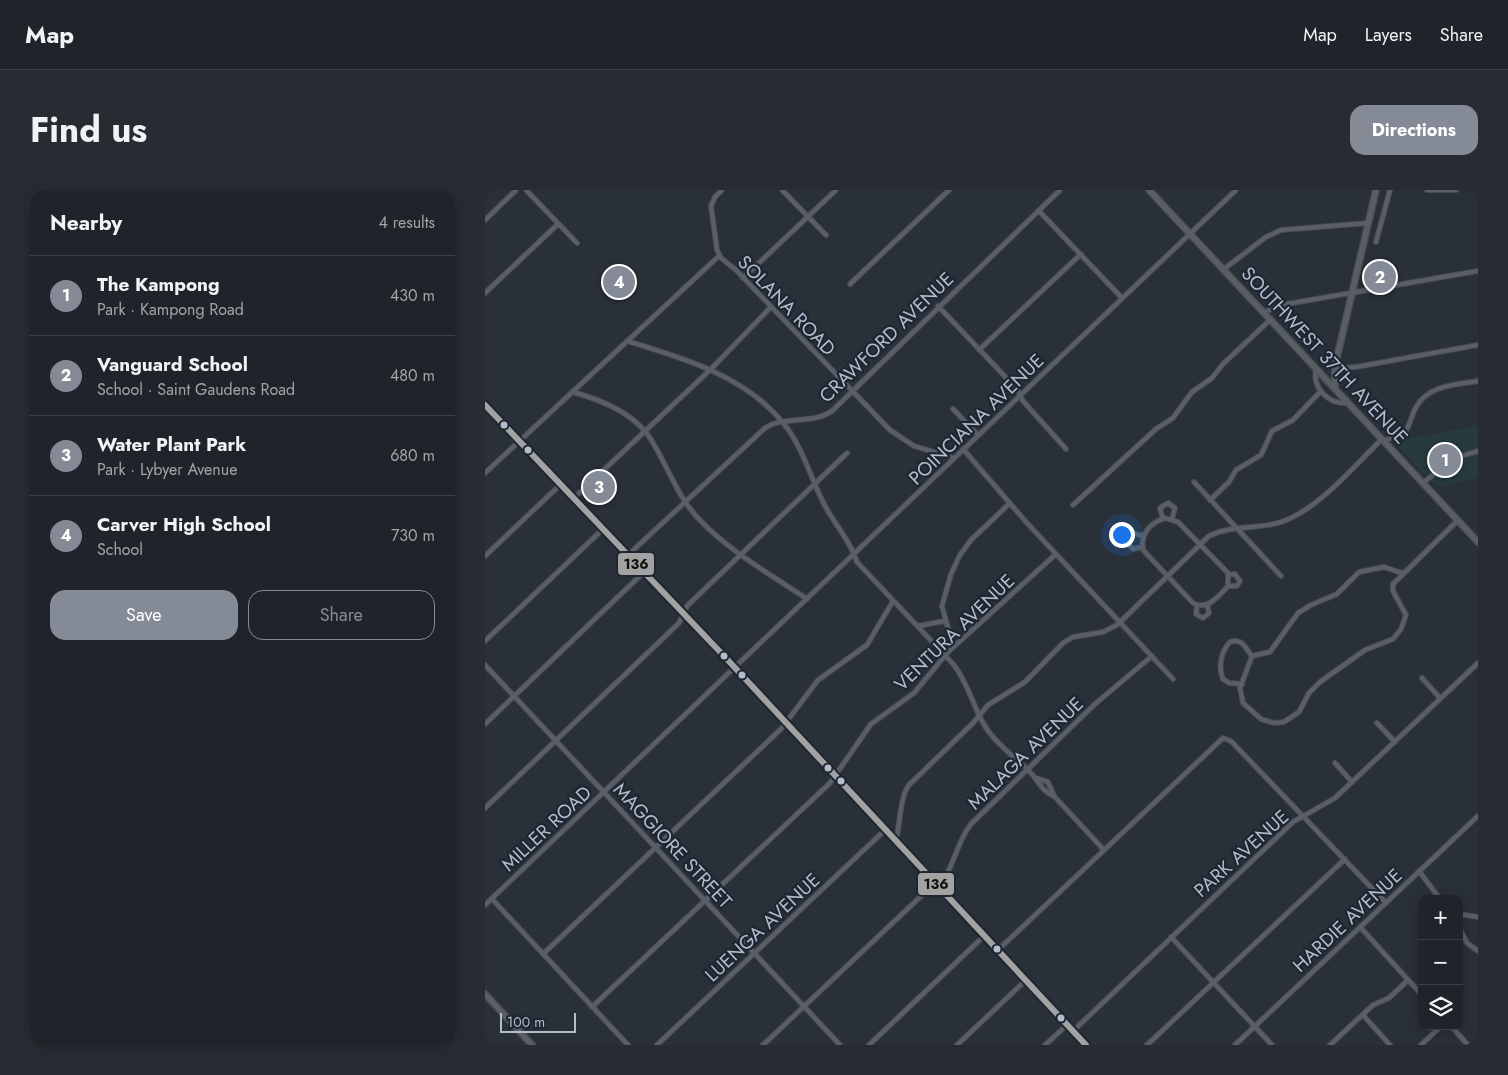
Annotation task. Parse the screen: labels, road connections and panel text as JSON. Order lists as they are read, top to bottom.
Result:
{
  "streets": {
    "main road": ["SOUTHWEST 37TH AVENUE"],
    "street": [
      "SOLANA ROAD",
      "CRAWFORD AVENUE",
      "POINCIANA AVENUE",
      "VENTURA AVENUE",
      "MALAGA AVENUE",
      "MILLER ROAD",
      "MAGGIORE STREET",
      "PARK AVENUE",
      "HARDIE AVENUE",
      "LUENGA AVENUE"
    ]
  },
  "crossings": [
    ["SOLANA ROAD", "CRAWFORD AVENUE"],
    ["SOLANA ROAD", "POINCIANA AVENUE"],
    ["SOUTHWEST 37TH AVENUE", "POINCIANA AVENUE"],
    ["POINCIANA AVENUE", "MILLER ROAD"],
    ["VENTURA AVENUE", "MAGGIORE STREET"],
    ["MALAGA AVENUE", "MAGGIORE STREET"],
    ["MILLER ROAD", "MAGGIORE STREET"],
    ["MAGGIORE STREET", "LUENGA AVENUE"]
  ],
  "lines": ["transit line 136"],
  "scale_bar": "100 m",
  "page": {
    "header": "Map",
    "nav": ["Map", "Layers", "Share"],
    "title": "Find us",
    "buttons": [
      "Directions",
      ["Save", "Share"]
    ],
    "heading": ["Nearby", "4 results"],
    "list": [
      {
        "mark": "1",
        "name": "The Kampong",
        "note": "Park · Kampong Road",
        "value": "430 m"
      },
      {
        "mark": "2",
        "name": "Vanguard School",
        "note": "School · Saint Gaudens Road",
        "value": "480 m"
      },
      {
        "mark": "3",
        "name": "Water Plant Park",
        "note": "Park · Lybyer Avenue",
        "value": "680 m"
      },
      {
        "mark": "4",
        "name": "Carver High School",
        "note": "School",
        "value": "730 m"
      }
    ],
    "pins": [
      "2",
      "4",
      "1",
      "3"
    ],
    "map_buttons": ["+", "−"],
    "scale": "100 m"
  }
}
